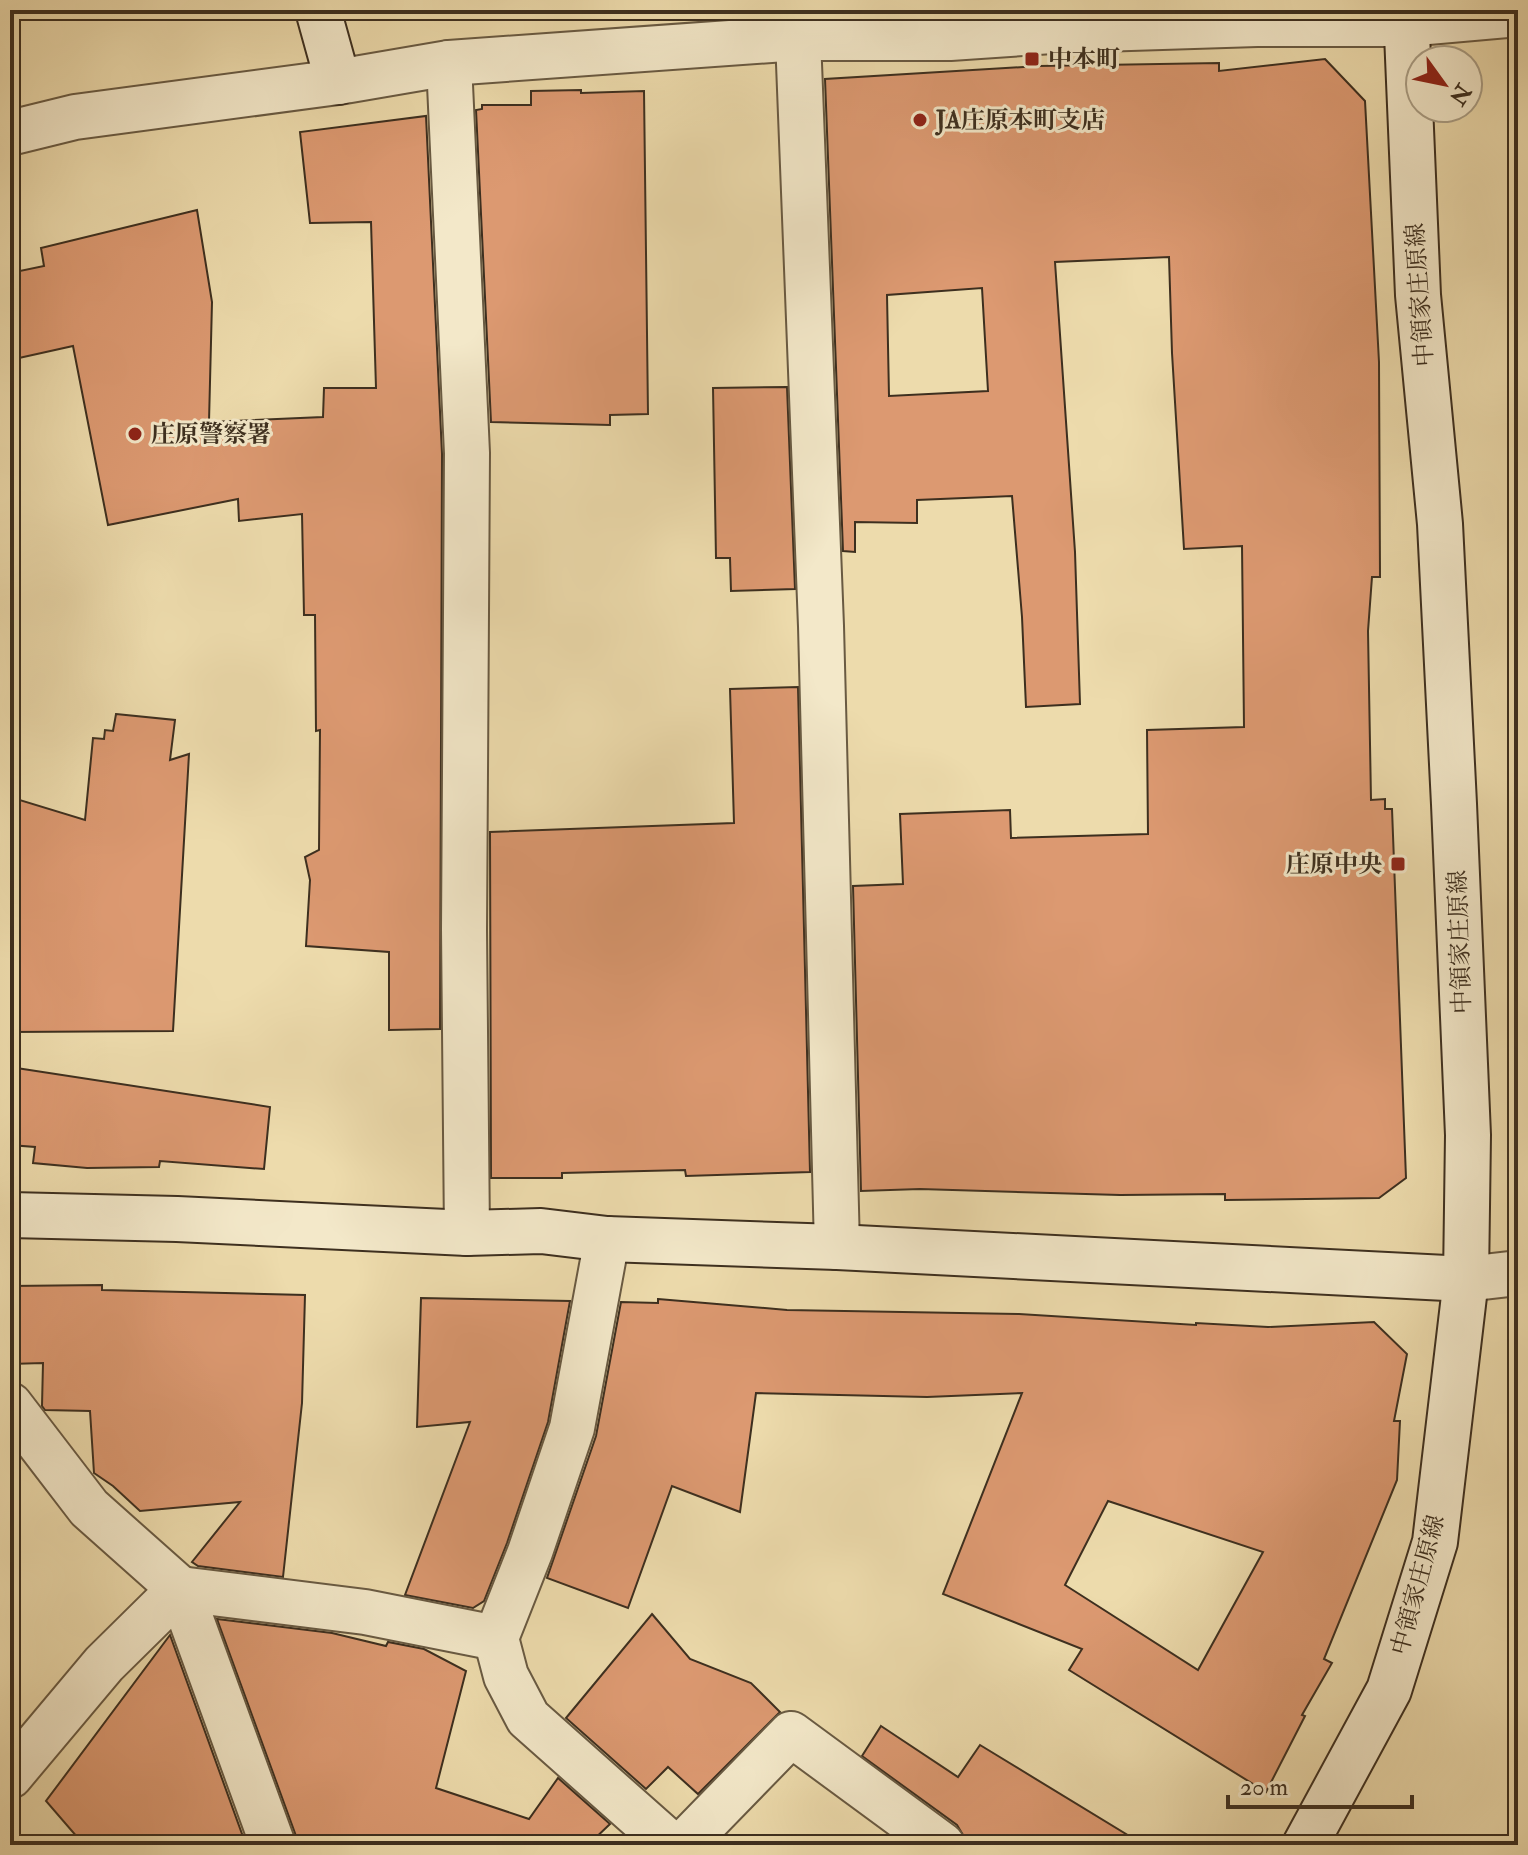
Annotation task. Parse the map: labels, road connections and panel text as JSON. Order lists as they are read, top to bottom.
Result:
{
  "streets": {
    "street": ["中領家庄原線"]
  },
  "places": {
    "transit": ["中本町", "庄原中央"],
    "other": ["JA庄原本町支店", "庄原警察署"]
  },
  "scale_bar": "20 m",
  "north": "bottom right"
}
